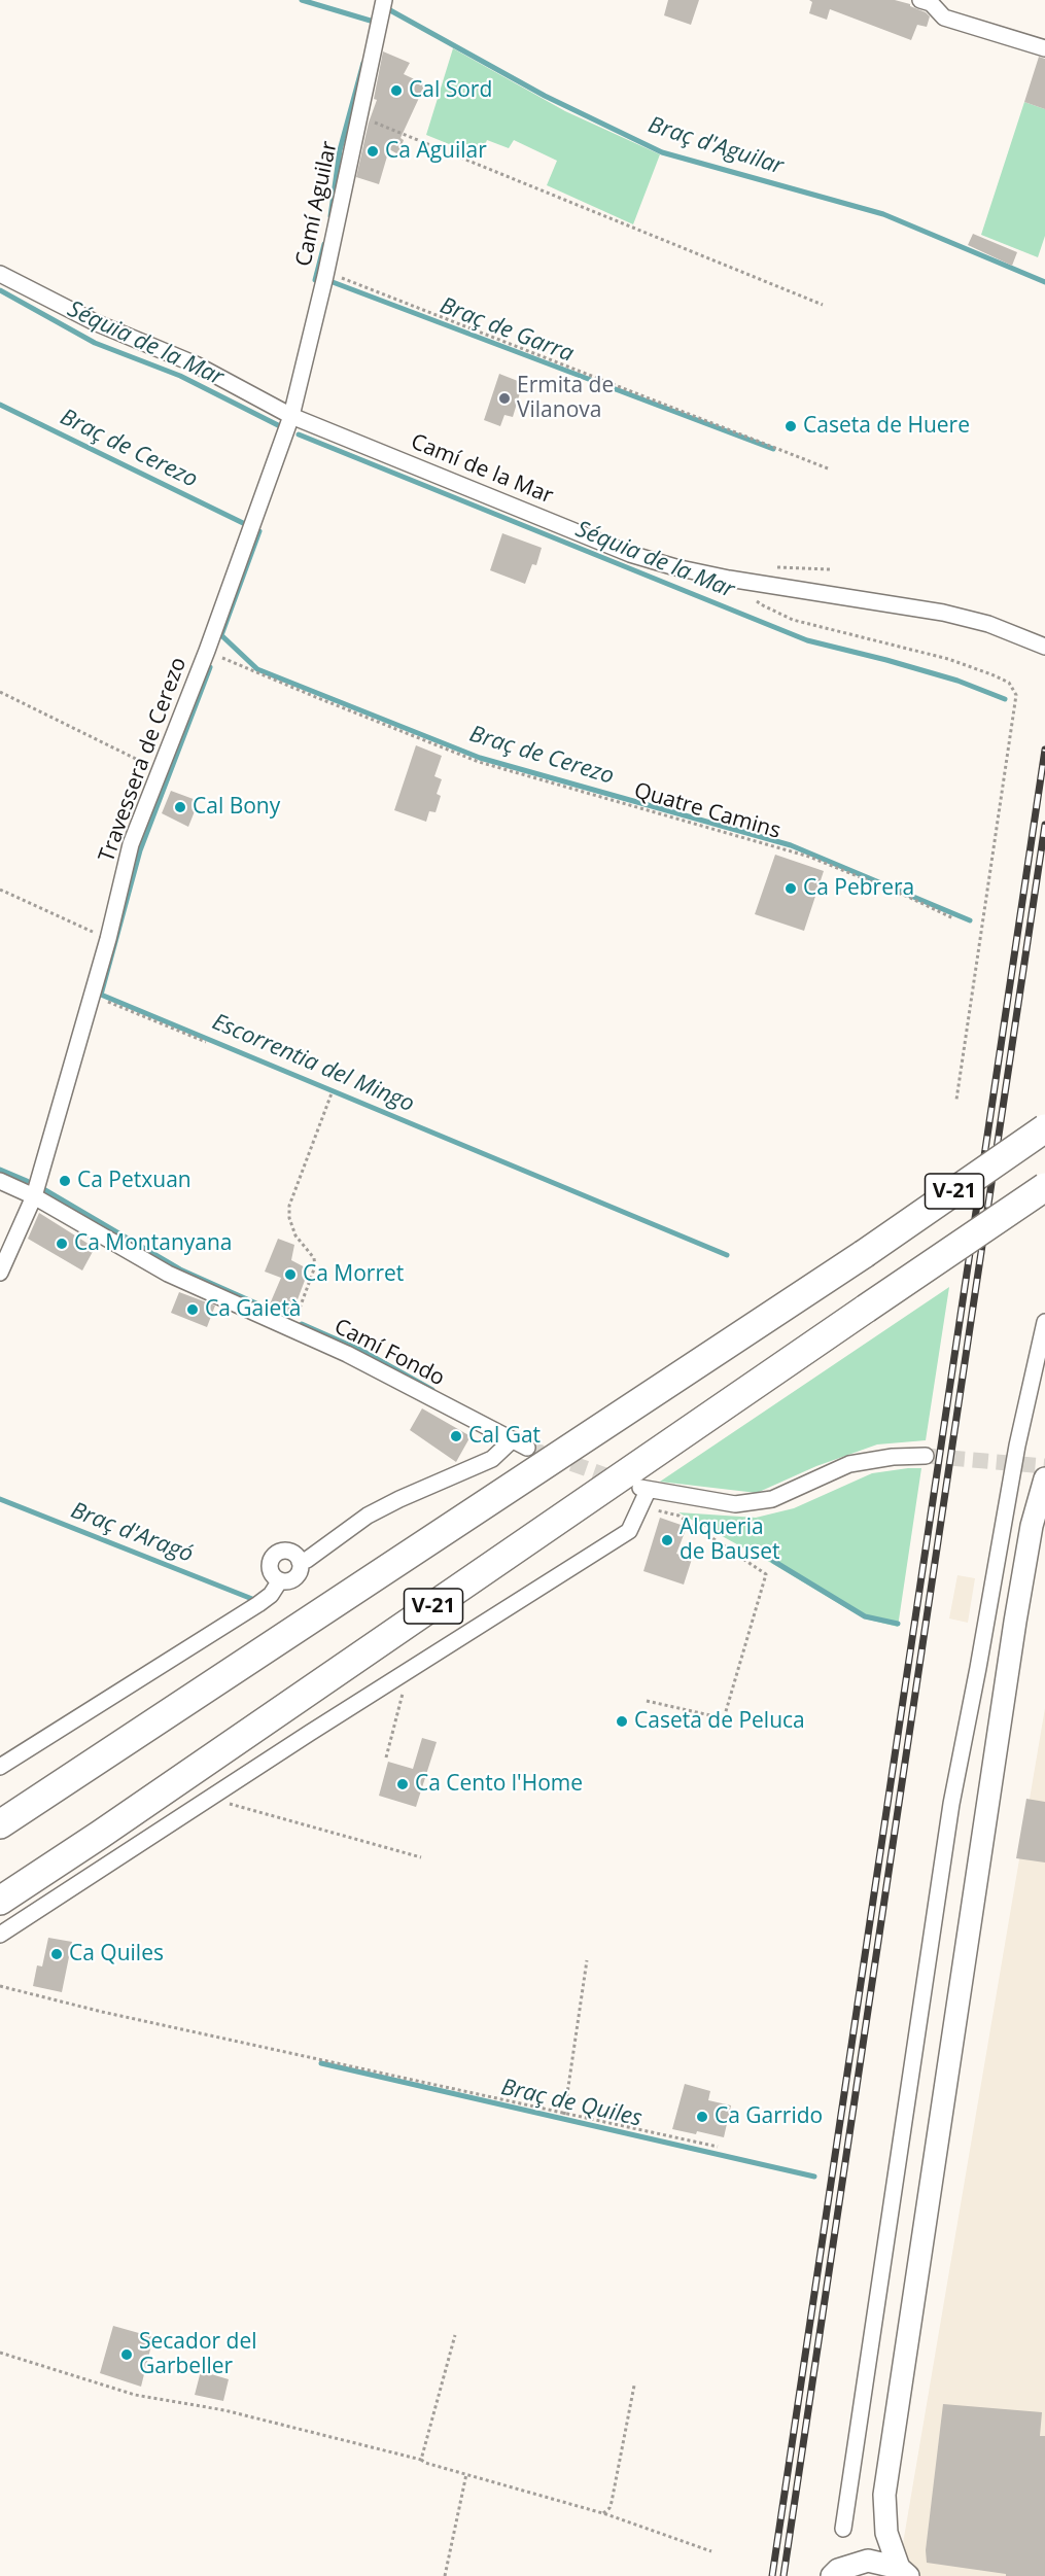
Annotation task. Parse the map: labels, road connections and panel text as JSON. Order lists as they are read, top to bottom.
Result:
{
  "streets": {
    "highway": ["V-21"],
    "street": [
      "Camí Aguilar",
      "Camí de la Mar",
      "Travessera de Cerezo",
      "Camí Fondo"
    ],
    "path": ["Quatre Camins"]
  },
  "crossings": [
    ["Camí Aguilar", "Camí de la Mar"],
    ["Camí Aguilar", "Travessera de Cerezo"],
    ["Camí de la Mar", "Travessera de Cerezo"],
    ["Travessera de Cerezo", "Quatre Camins"],
    ["Travessera de Cerezo", "Camí Fondo"]
  ],
  "water": [
    "Braç d'Aguilar",
    "Braç de Garra",
    "Séquia de la Mar",
    "Braç de Cerezo",
    "Escorrentia del Mingo",
    "Braç d'Aragó",
    "Braç de Quiles"
  ],
  "places": [
    "Cal Sord",
    "Ca Aguilar",
    "Ermita de Vilanova",
    "Caseta de Huere",
    "Cal Bony",
    "Ca Pebrera",
    "Ca Petxuan",
    "Ca Montanyana",
    "Ca Morret",
    "Ca Gaietà",
    "Cal Gat",
    "Alqueria de Bauset",
    "Caseta de Peluca",
    "Ca Cento l'Home",
    "Ca Quiles",
    "Ca Garrido",
    "Secador del Garbeller"
  ]
}
